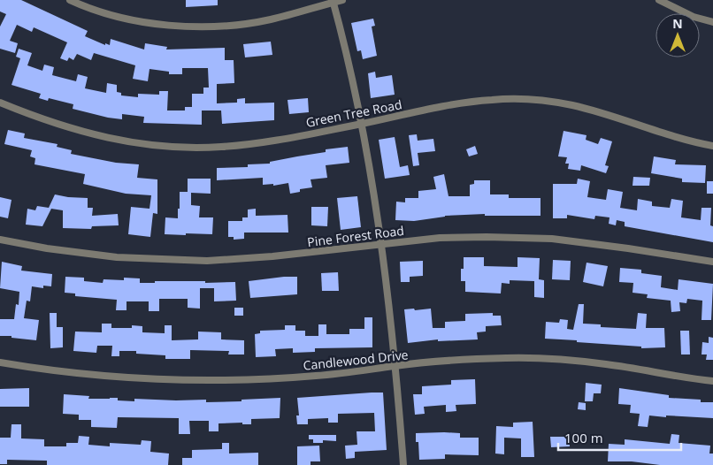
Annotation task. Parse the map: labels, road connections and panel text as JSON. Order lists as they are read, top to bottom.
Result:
{
  "streets": {
    "street": ["Green Tree Road", "Pine Forest Road", "Candlewood Drive"]
  },
  "scale_bar": "100 m",
  "north": "top"
}
